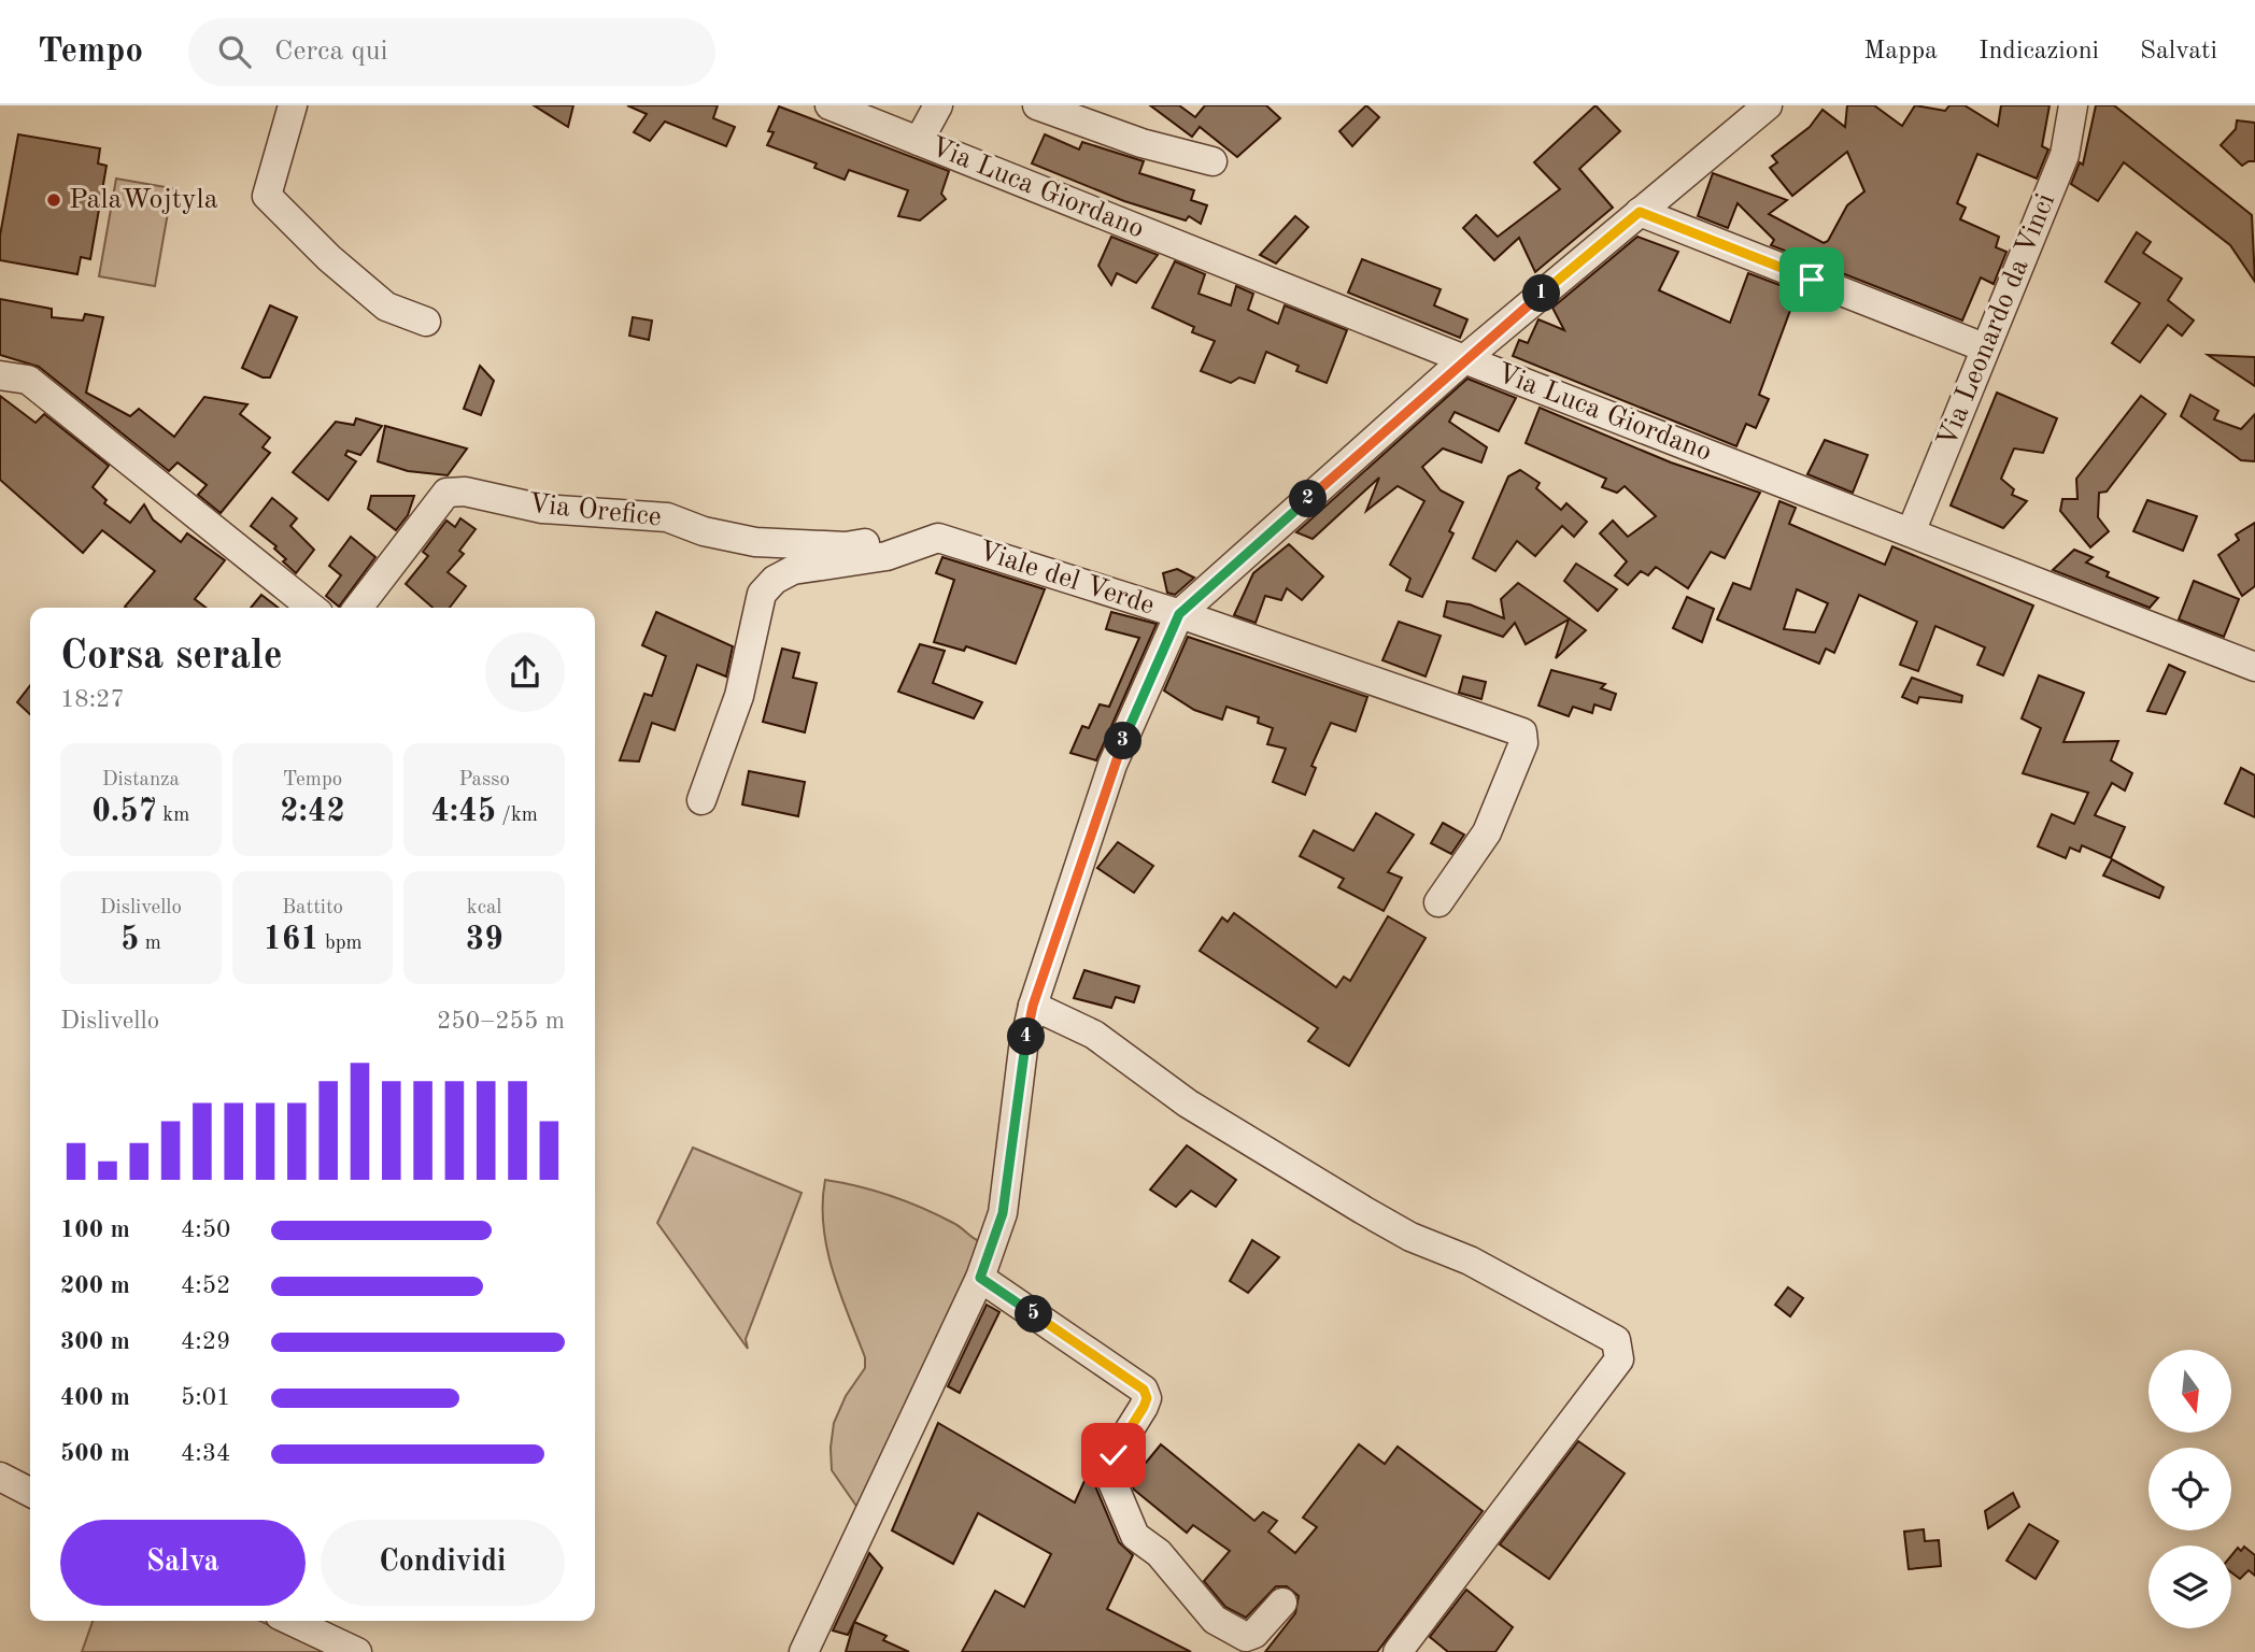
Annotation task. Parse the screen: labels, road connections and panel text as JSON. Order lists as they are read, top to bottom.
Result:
{
  "streets": {
    "street": [
      "Via Luca Giordano",
      "Via Leonardo da Vinci",
      "Via Orefice",
      "Viale del Verde"
    ]
  },
  "crossings": [
    ["Via Luca Giordano", "Via Leonardo da Vinci"],
    ["Via Orefice", "Viale del Verde"]
  ],
  "places": ["PalaWojtyla"],
  "north": "bottom",
  "page": {
    "header": "Tempo",
    "search": "Cerca qui",
    "nav": ["Mappa", "Indicazioni", "Salvati"],
    "pins": [
      "1",
      "2",
      "3",
      "4",
      "5"
    ],
    "heading": ["Corsa serale", "18:27"],
    "stats": [
      ["Distanza", "0.57 km"],
      ["Tempo", "2:42"],
      ["Passo", "4:45 /km"],
      ["Dislivello", "5 m"],
      ["Battito", "161 bpm"],
      ["kcal", "39"]
    ],
    "chart": ["Dislivello", "250–255 m"],
    "list": [
      {
        "name": "100 m",
        "note": "4:50"
      },
      {
        "name": "200 m",
        "note": "4:52"
      },
      {
        "name": "300 m",
        "note": "4:29"
      },
      {
        "name": "400 m",
        "note": "5:01"
      },
      {
        "name": "500 m",
        "note": "4:34"
      }
    ],
    "buttons": ["Salva", "Condividi"]
  }
}
